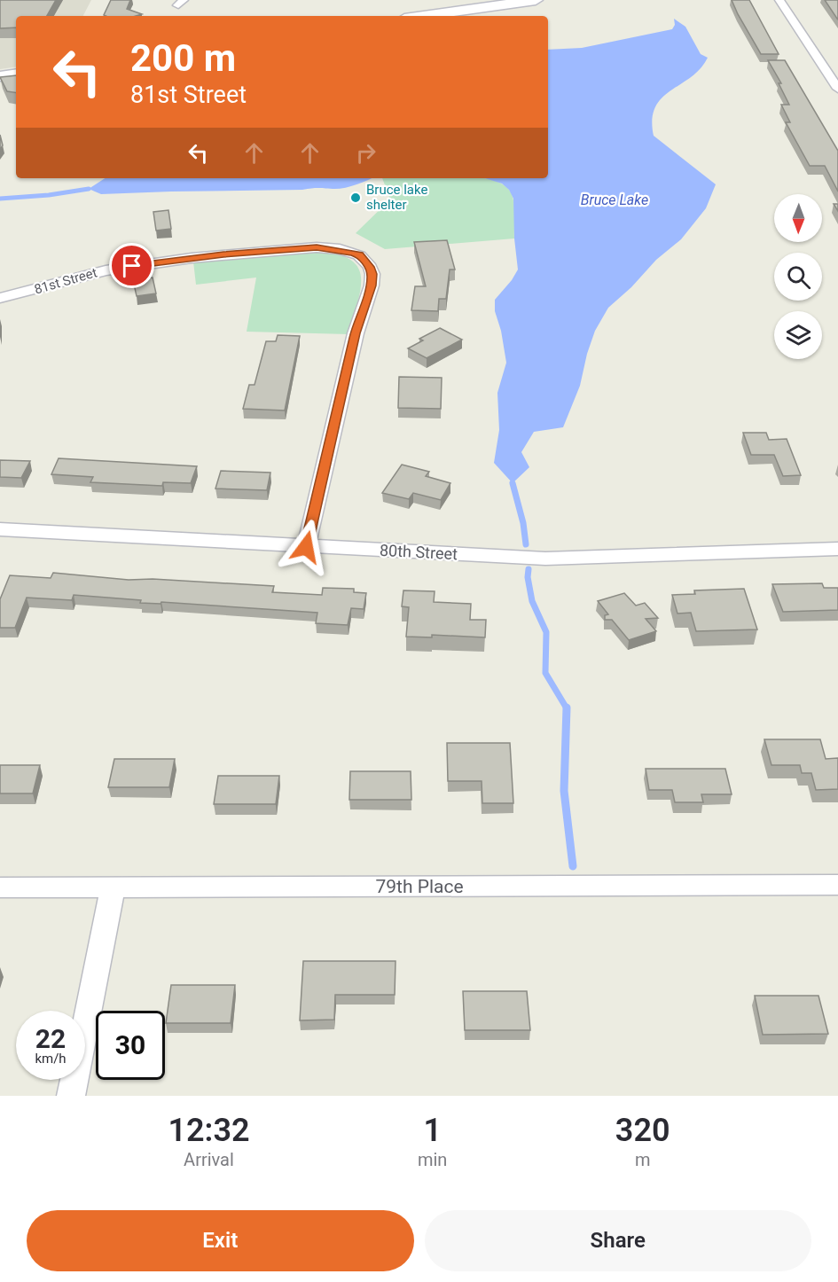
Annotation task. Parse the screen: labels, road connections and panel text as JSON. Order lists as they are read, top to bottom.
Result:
{
  "streets": {
    "street": ["81st Street", "80th Street", "79th Place"]
  },
  "crossings": [
    ["81st Street", "80th Street"]
  ],
  "water": ["Bruce Lake"],
  "places": ["Bruce lake shelter"],
  "north": "bottom",
  "page": {
    "turn": ["200 m", "81st Street"],
    "speed": "22 km/h",
    "limit": "30",
    "eta": [
      "12:32",
      "Arrival",
      "1",
      "min",
      "320",
      "m"
    ],
    "buttons": ["Exit", "Share"]
  }
}
